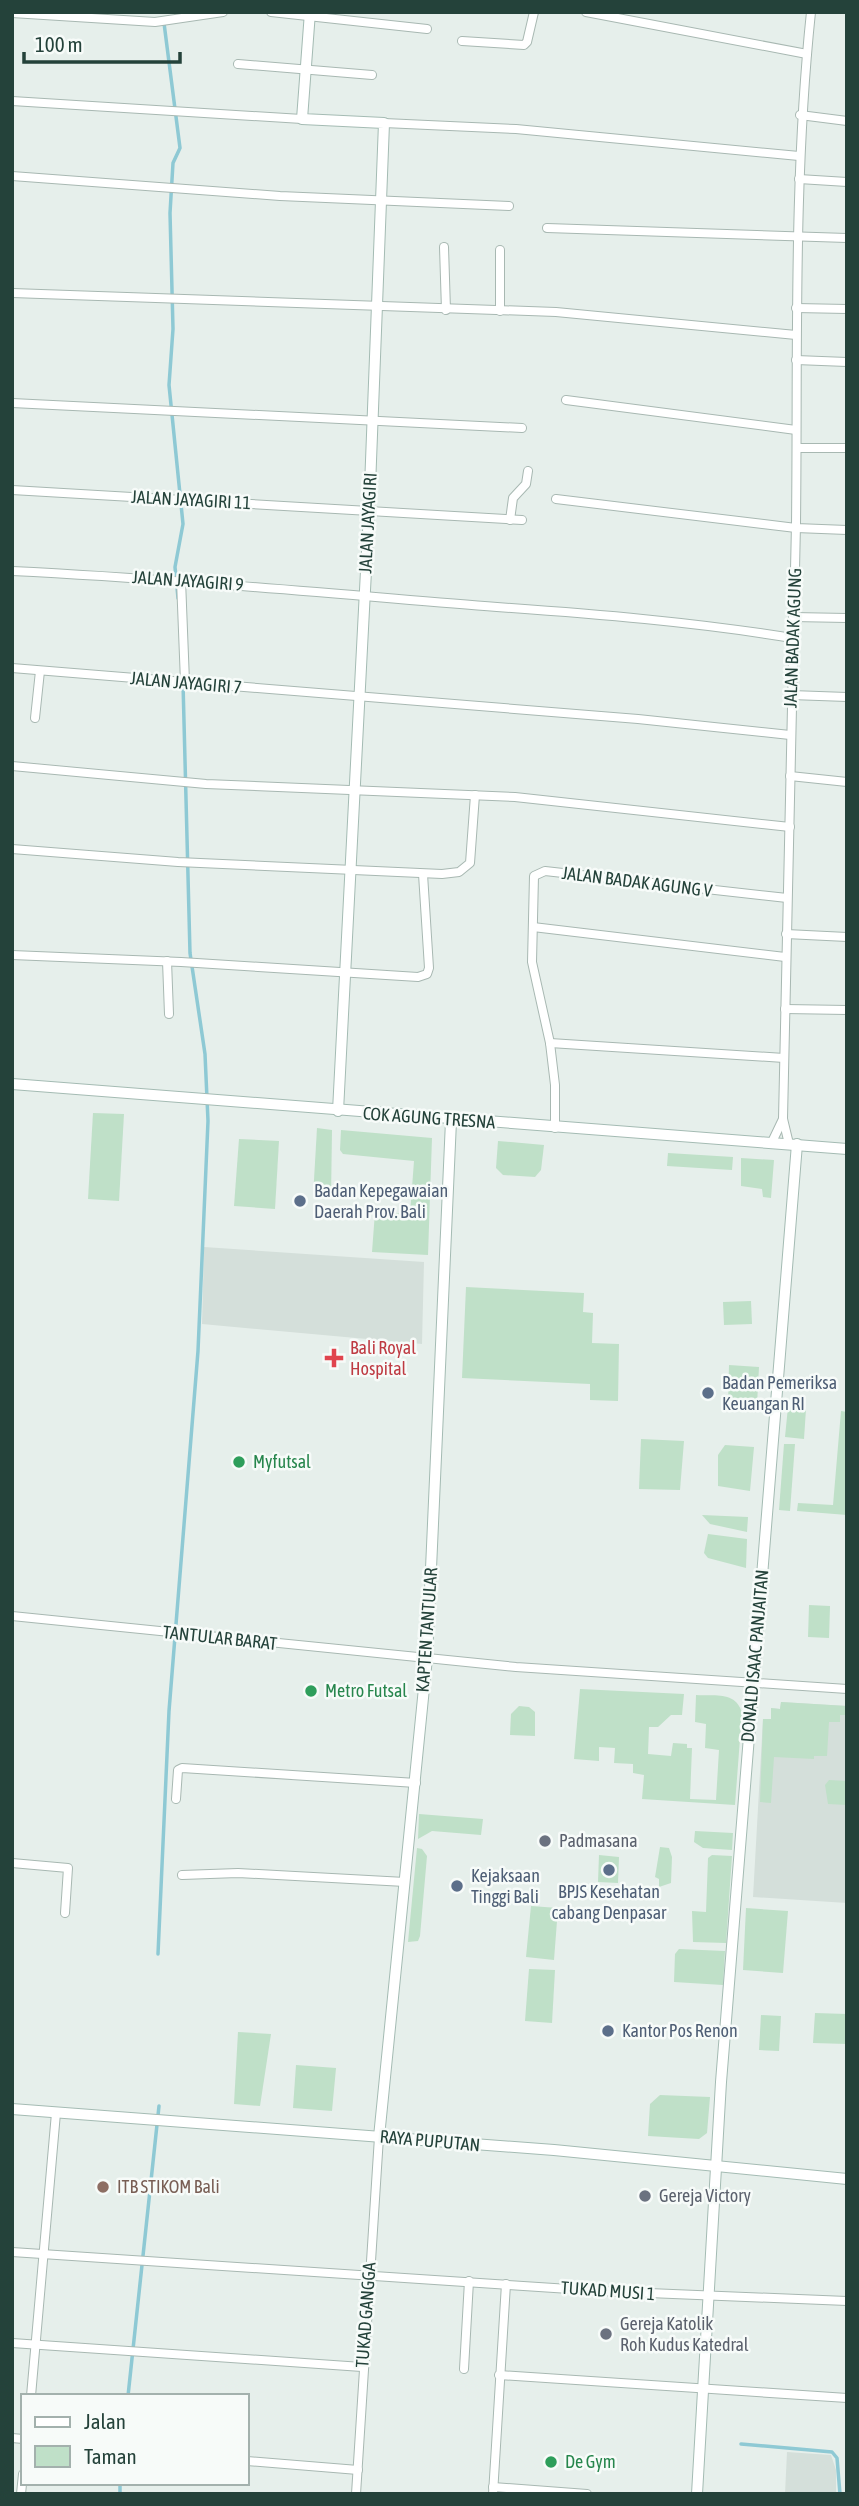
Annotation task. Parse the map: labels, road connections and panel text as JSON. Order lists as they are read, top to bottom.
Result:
{
  "streets": {
    "street": [
      "JALAN JAYAGIRI 11",
      "JALAN JAYAGIRI",
      "JALAN JAYAGIRI 9",
      "JALAN BADAK AGUNG",
      "JALAN JAYAGIRI 7",
      "JALAN BADAK AGUNG V",
      "COK AGUNG TRESNA",
      "KAPTEN TANTULAR",
      "TANTULAR BARAT",
      "DONALD ISAAC PANJAITAN",
      "RAYA PUPUTAN",
      "TUKAD MUSI 1",
      "TUKAD GANGGA"
    ]
  },
  "crossings": [
    ["JALAN JAYAGIRI 11", "JALAN JAYAGIRI"],
    ["JALAN JAYAGIRI", "JALAN JAYAGIRI 9"],
    ["JALAN JAYAGIRI", "JALAN JAYAGIRI 7"],
    ["JALAN JAYAGIRI", "COK AGUNG TRESNA"],
    ["JALAN JAYAGIRI 9", "JALAN BADAK AGUNG"],
    ["JALAN BADAK AGUNG", "JALAN JAYAGIRI 7"],
    ["JALAN BADAK AGUNG", "JALAN BADAK AGUNG V"],
    ["JALAN BADAK AGUNG", "COK AGUNG TRESNA"],
    ["JALAN BADAK AGUNG", "DONALD ISAAC PANJAITAN"],
    ["JALAN BADAK AGUNG V", "COK AGUNG TRESNA"],
    ["COK AGUNG TRESNA", "KAPTEN TANTULAR"],
    ["COK AGUNG TRESNA", "DONALD ISAAC PANJAITAN"],
    ["KAPTEN TANTULAR", "TANTULAR BARAT"],
    ["KAPTEN TANTULAR", "RAYA PUPUTAN"],
    ["KAPTEN TANTULAR", "TUKAD GANGGA"],
    ["TANTULAR BARAT", "DONALD ISAAC PANJAITAN"],
    ["DONALD ISAAC PANJAITAN", "RAYA PUPUTAN"],
    ["DONALD ISAAC PANJAITAN", "TUKAD MUSI 1"],
    ["RAYA PUPUTAN", "TUKAD GANGGA"],
    ["TUKAD MUSI 1", "TUKAD GANGGA"]
  ],
  "places": {
    "other": [
      "Badan Kepegawaian Daerah Prov. Bali",
      "Badan Pemeriksa Keuangan RI",
      "Myfutsal",
      "Metro Futsal",
      "Padmasana",
      "BPJS Kesehatan cabang Denpasar",
      "Kejaksaan Tinggi Bali",
      "Kantor Pos Renon",
      "ITB STIKOM Bali",
      "Gereja Victory",
      "Gereja Katolik Roh Kudus Katedral",
      "De Gym"
    ],
    "health": ["Bali Royal Hospital"]
  },
  "legend": ["Jalan", "Taman"],
  "scale_bar": "100 m"
}
